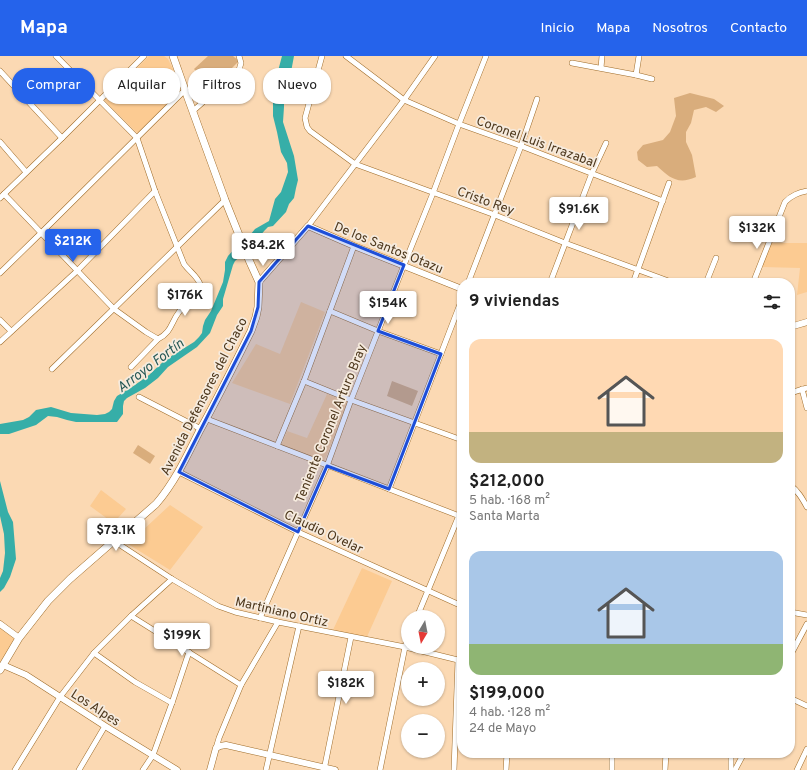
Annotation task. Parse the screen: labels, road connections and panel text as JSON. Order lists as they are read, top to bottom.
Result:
{
  "streets": {
    "main road": ["Avenida Defensores del Chaco"],
    "street": [
      "Coronel Luis Irrazabal",
      "Cristo Rey",
      "De los Santos Otazu",
      "Teniente Coronel Arturo Bray",
      "Claudio Ovelar",
      "Martiniano Ortiz",
      "Los Alpes"
    ]
  },
  "crossings": [
    ["Coronel Luis Irrazabal", "Teniente Coronel Arturo Bray"],
    ["Cristo Rey", "Teniente Coronel Arturo Bray"],
    ["De los Santos Otazu", "Teniente Coronel Arturo Bray"],
    ["Avenida Defensores del Chaco", "Claudio Ovelar"],
    ["Avenida Defensores del Chaco", "Martiniano Ortiz"],
    ["Avenida Defensores del Chaco", "Los Alpes"],
    ["Teniente Coronel Arturo Bray", "Claudio Ovelar"],
    ["Teniente Coronel Arturo Bray", "Martiniano Ortiz"]
  ],
  "water": ["Arroyo Fortín"],
  "north": "bottom",
  "page": {
    "header": "Mapa",
    "nav": [
      "Inicio",
      "Mapa",
      "Nosotros",
      "Contacto"
    ],
    "chip": [
      "Comprar",
      "Alquilar",
      "Filtros",
      "Nuevo"
    ],
    "price": [
      "$91.6K",
      "$132K",
      "$212K",
      "$84.2K",
      "$176K",
      "$154K",
      "$73.1K",
      "$199K",
      "$182K"
    ],
    "heading": "9 viviendas",
    "list": [
      {
        "name": "$212,000",
        "note": "5 hab. · 168 m² · Santa Marta"
      },
      {
        "name": "$199,000",
        "note": "4 hab. · 128 m² · 24 de Mayo"
      }
    ],
    "map_buttons": ["+", "−"]
  }
}
